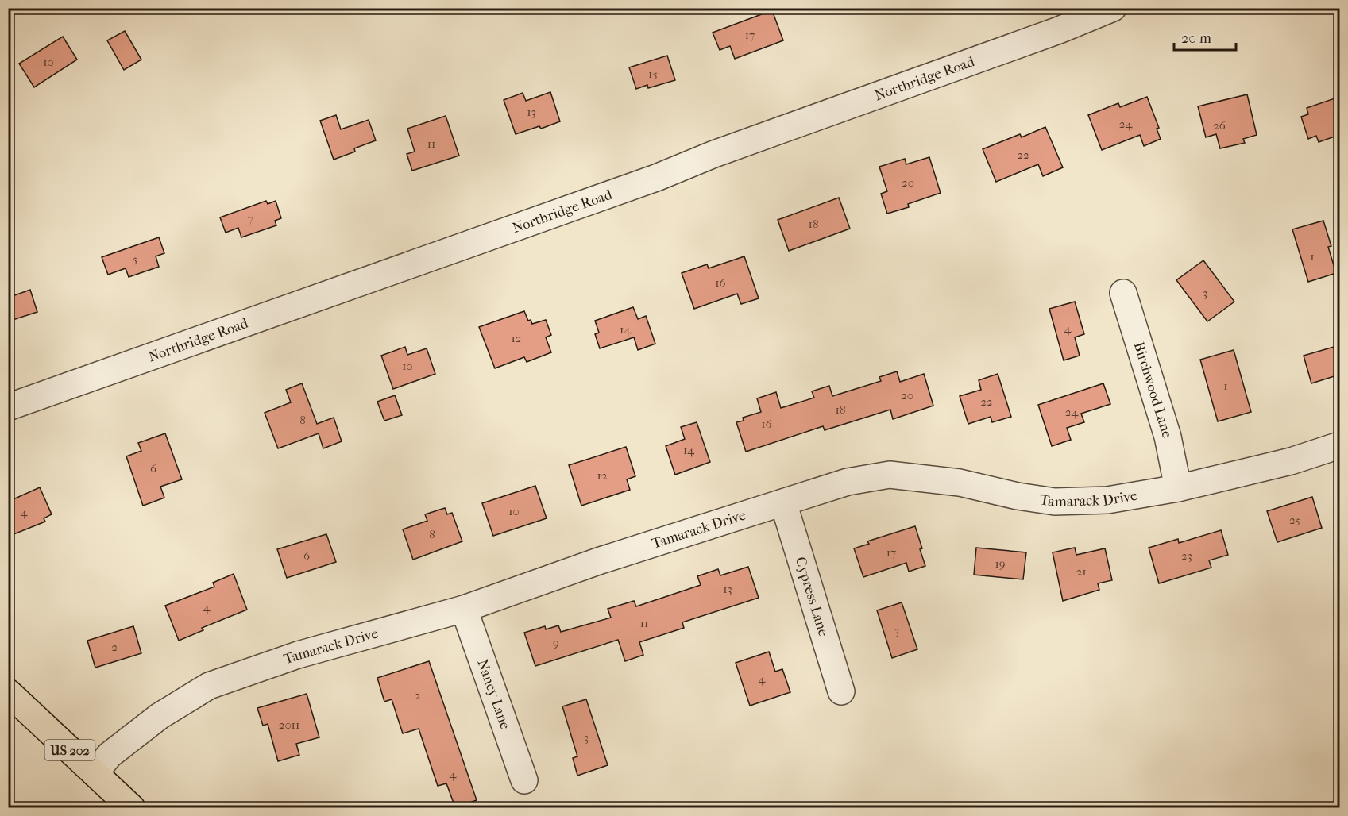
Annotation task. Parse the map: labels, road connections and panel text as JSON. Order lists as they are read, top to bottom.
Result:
{
  "streets": {
    "main road": ["US 202"],
    "street": [
      "Northridge Road",
      "Birchwood Lane",
      "Tamarack Drive",
      "Cypress Lane",
      "Nancy Lane"
    ]
  },
  "crossings": [
    ["Birchwood Lane", "Tamarack Drive"],
    ["Tamarack Drive", "Cypress Lane"],
    ["Tamarack Drive", "Nancy Lane"],
    ["Tamarack Drive", "US 202"]
  ],
  "house_numbers": [
    "17",
    "10",
    "15",
    "13",
    "24",
    "26",
    "11",
    "22",
    "20",
    "7",
    "18",
    "1",
    "5",
    "16",
    "3",
    "4",
    "14",
    "12",
    "10",
    "1",
    "20",
    "22",
    "18",
    "24",
    "8",
    "16",
    "14",
    "6",
    "12",
    "10",
    "4",
    "25",
    "8",
    "17",
    "6",
    "23",
    "19",
    "21",
    "13",
    "4",
    "11",
    "3",
    "9",
    "2",
    "4",
    "2",
    "2011",
    "3",
    "4"
  ],
  "scale_bar": "20 m"
}
